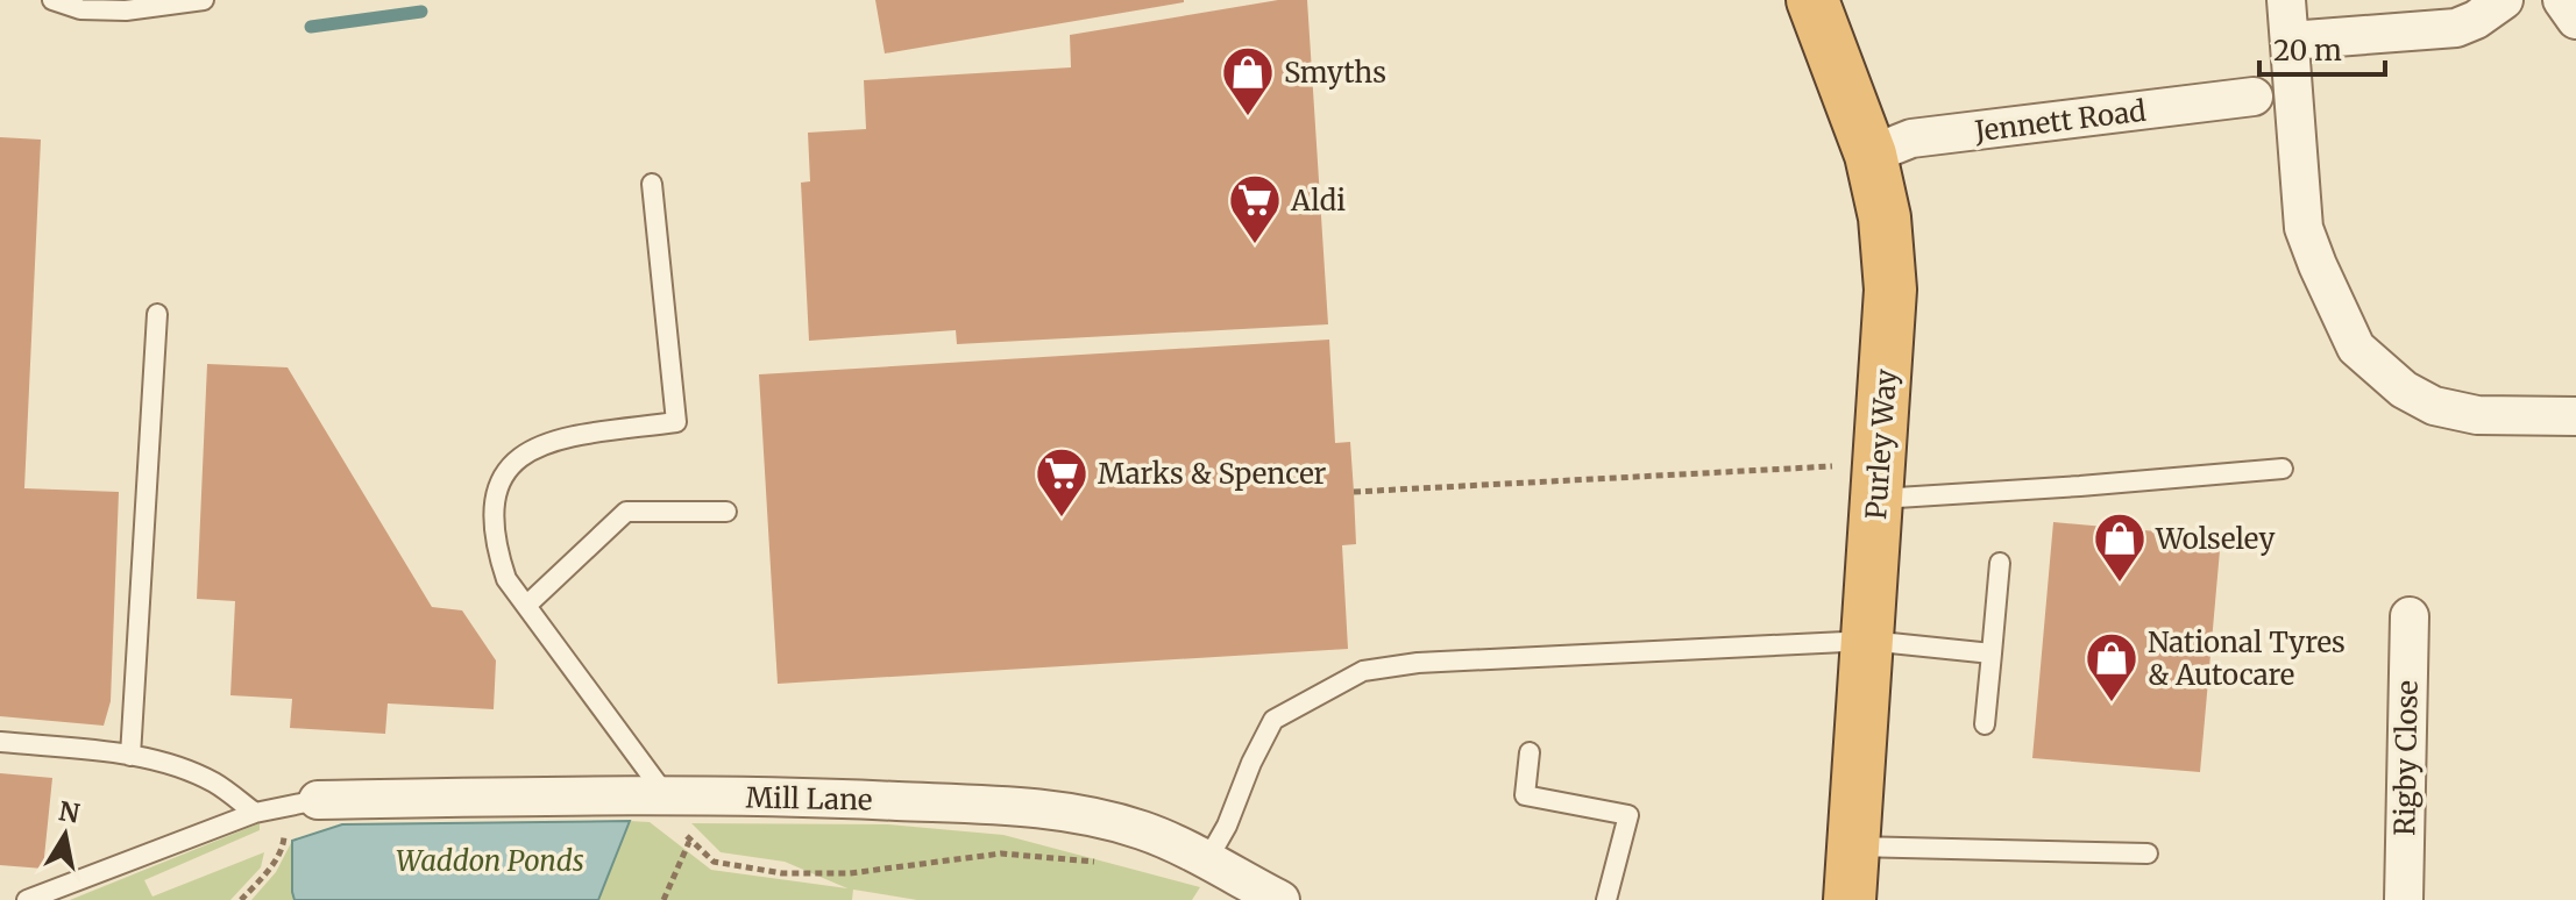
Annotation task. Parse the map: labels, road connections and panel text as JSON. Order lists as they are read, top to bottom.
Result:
{
  "streets": {
    "highway": ["Purley Way"],
    "street": ["Jennett Road", "Rigby Close", "Mill Lane"]
  },
  "crossings": [
    ["Jennett Road", "Purley Way"]
  ],
  "parks": ["Waddon Ponds"],
  "places": {
    "shop": ["Smyths", "Wolseley", "National Tyres & Autocare"],
    "supermarket": ["Aldi", "Marks & Spencer"]
  },
  "scale_bar": "20 m",
  "north": "top"
}
